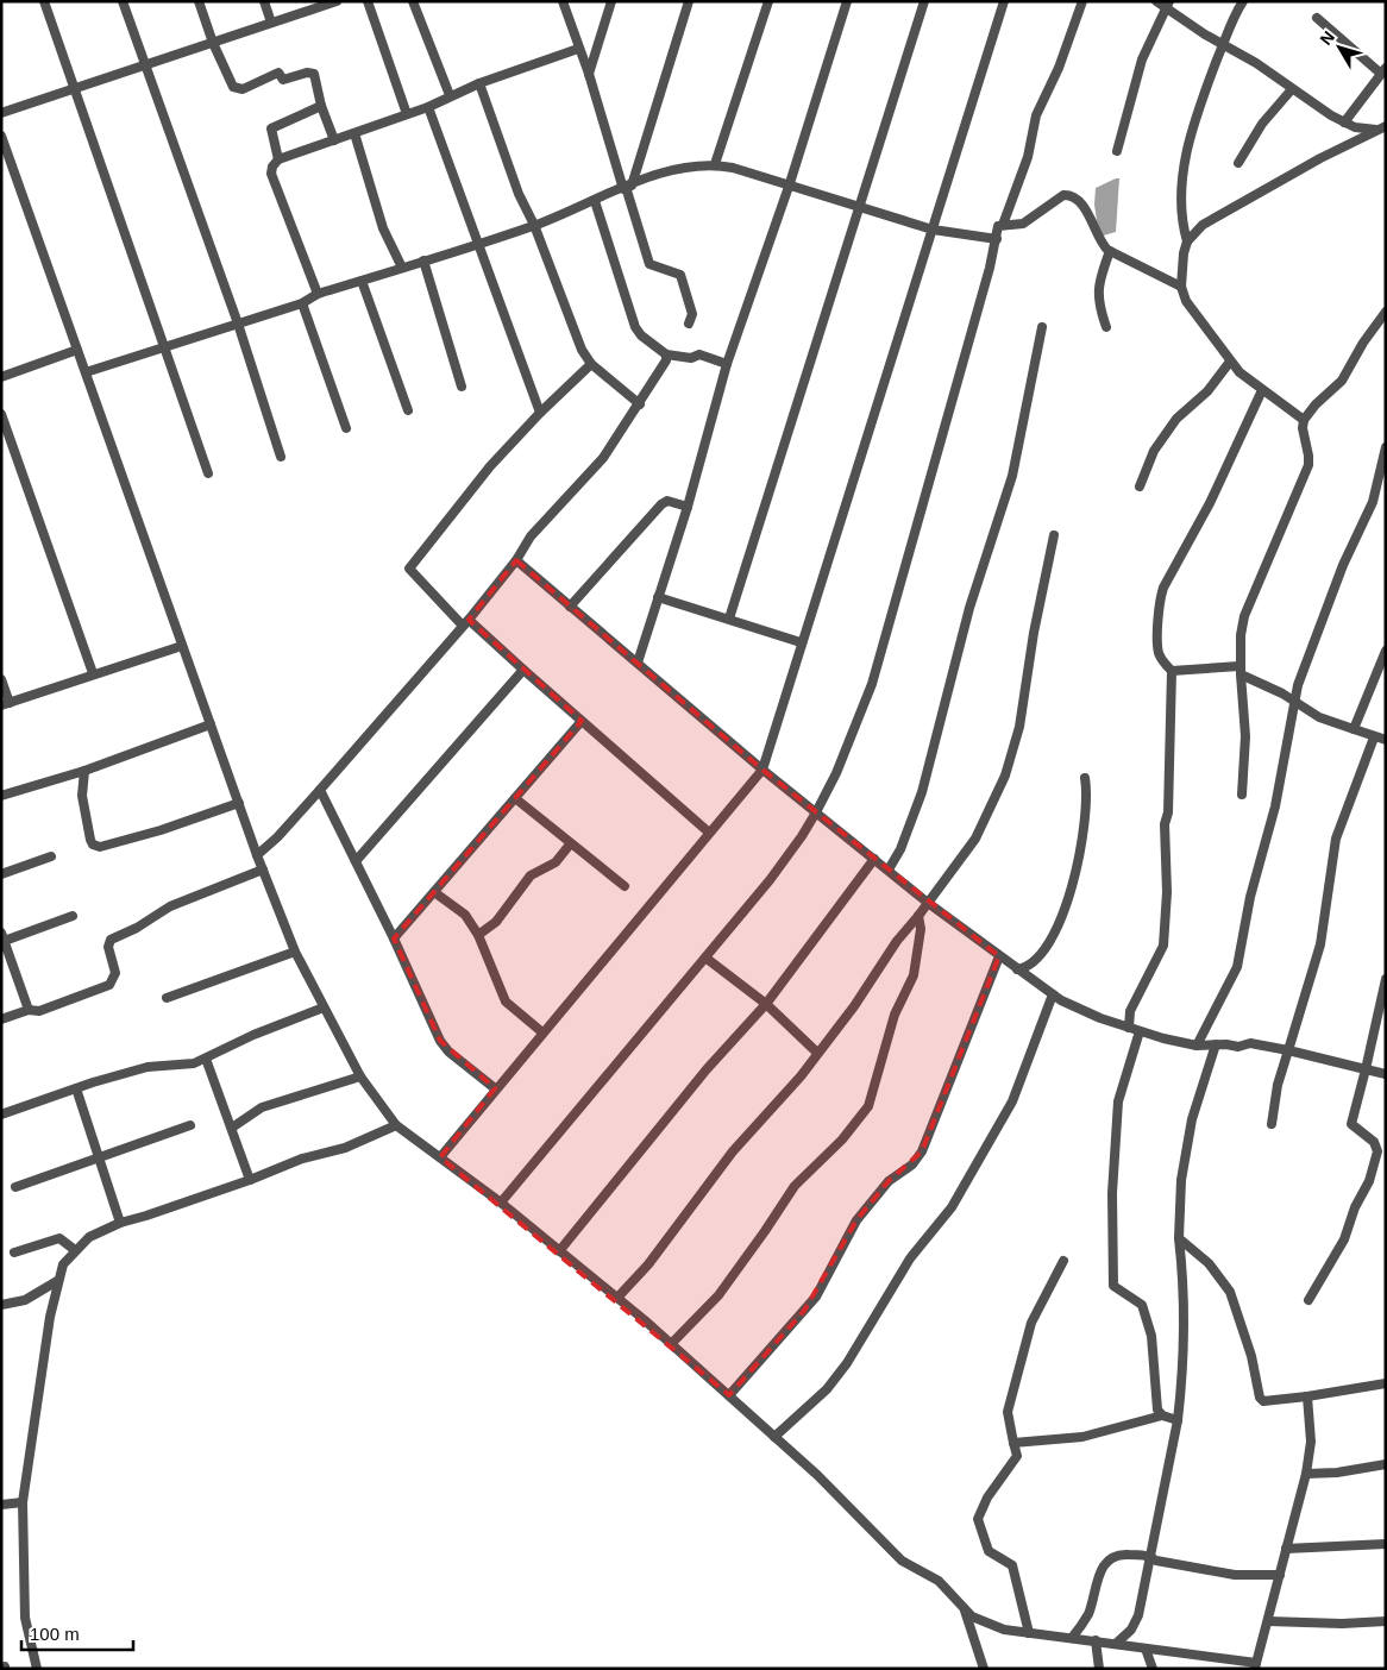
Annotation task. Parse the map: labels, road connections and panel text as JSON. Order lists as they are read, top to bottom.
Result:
{
  "scale_bar": "100 m",
  "north": "top left"
}
